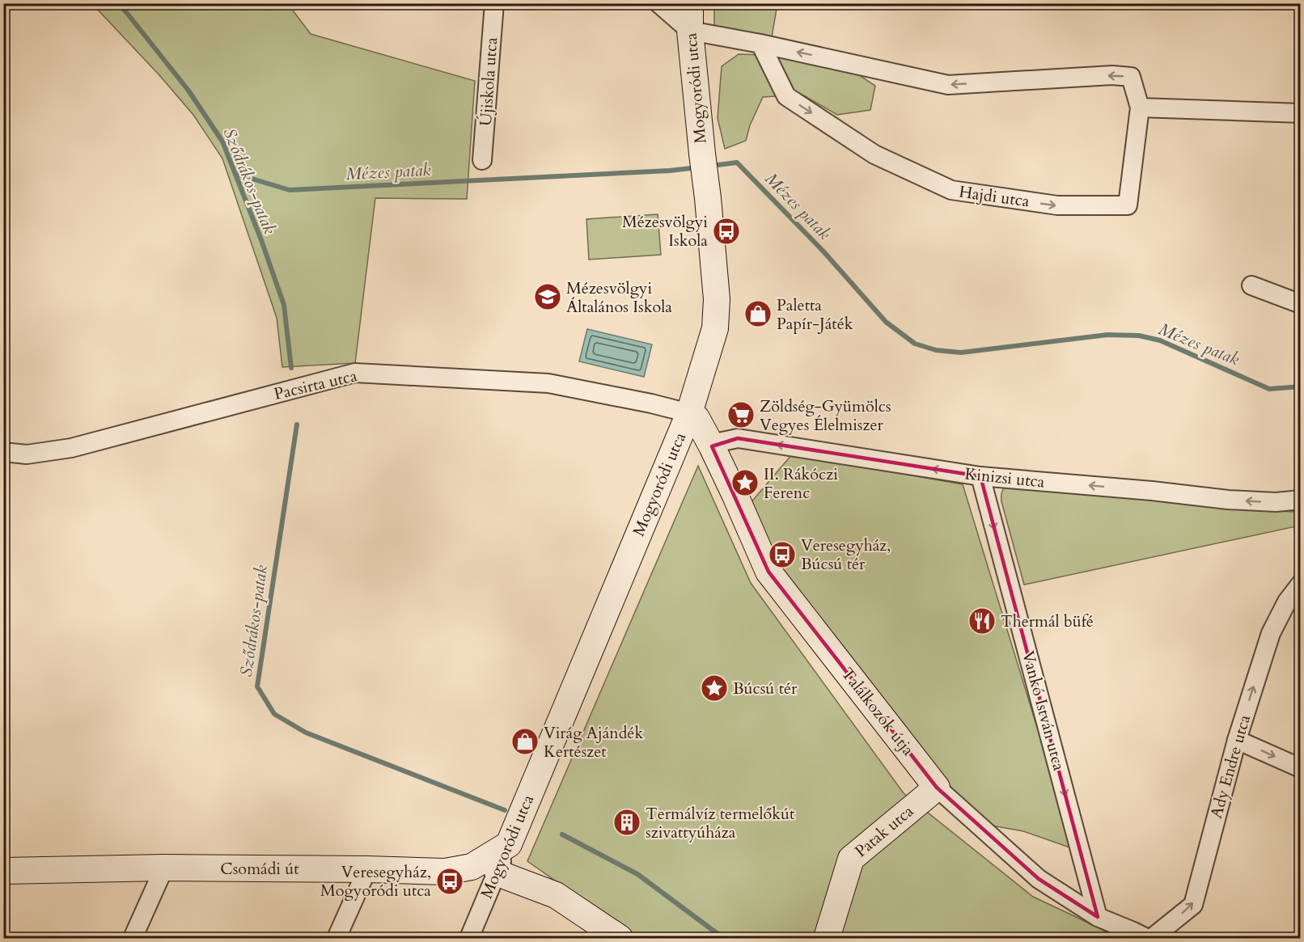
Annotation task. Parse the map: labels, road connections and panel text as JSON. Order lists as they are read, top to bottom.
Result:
{
  "streets": {
    "main road": [
      "Mogyoródi utca",
      "Találkozók útja",
      "Patak utca",
      "Csomádi út"
    ],
    "street": [
      "Újiskola utca",
      "Hajdi utca",
      "Pacsirta utca",
      "Kinizsi utca",
      "Vankó István utca",
      "Ady Endre utca"
    ]
  },
  "crossings": [
    ["Mogyoródi utca", "Hajdi utca"],
    ["Mogyoródi utca", "Pacsirta utca"],
    ["Mogyoródi utca", "Találkozók útja"],
    ["Mogyoródi utca", "Csomádi út"],
    ["Pacsirta utca", "Találkozók útja"],
    ["Kinizsi utca", "Vankó István utca"],
    ["Kinizsi utca", "Találkozók útja"],
    ["Vankó István utca", "Találkozók útja"],
    ["Találkozók útja", "Patak utca"]
  ],
  "one_way": ["Kinizsi utca", "Vankó István utca", "Ady Endre utca"],
  "water": ["Mézes patak", "Sződrákos-patak"],
  "places": {
    "bus stop": ["Mézesvölgyi Iskola", "Veresegyház, Búcsú tér", "Veresegyház, Mogyoródi utca"],
    "school or university": ["Mézesvölgyi Általános Iskola"],
    "shop": ["Paletta Papír-Játék", "Virág Ajándék Kertészet"],
    "supermarket": ["Zöldség-Gyümölcs Vegyes Élelmiszer"],
    "place": ["II. Rákóczi Ferenc", "Búcsú tér"],
    "restaurant": ["Thermál büfé"],
    "building": ["Termálvíz termelőkút szivattyúháza"]
  }
}
